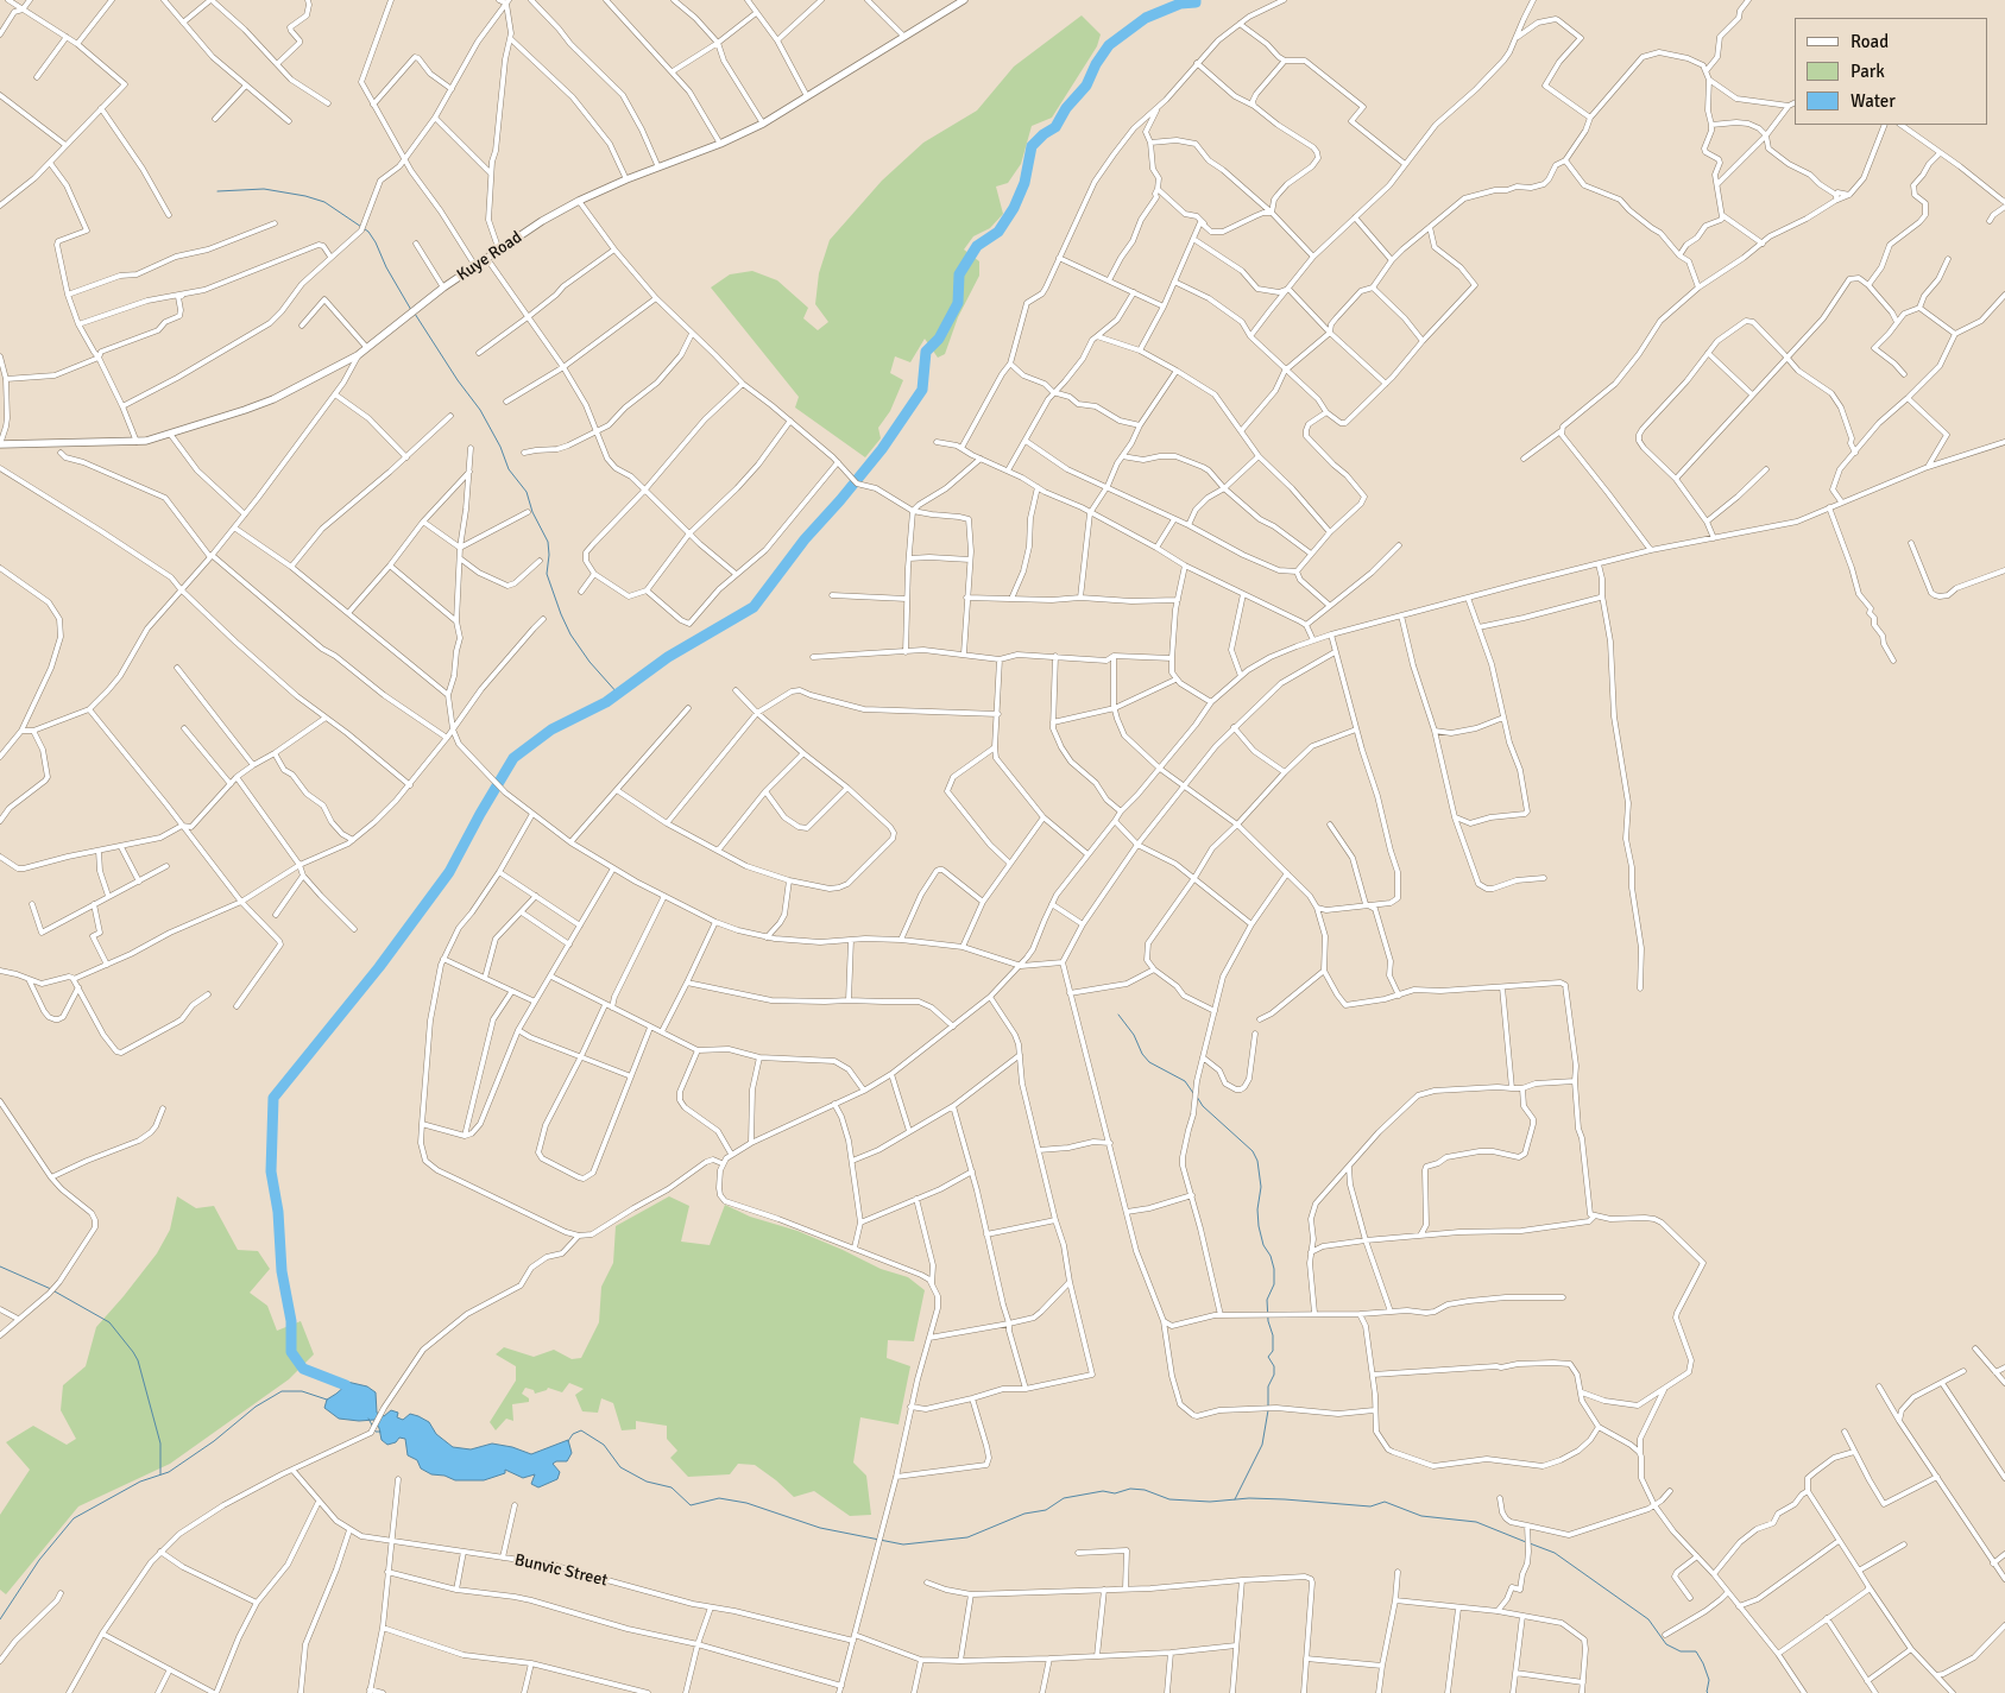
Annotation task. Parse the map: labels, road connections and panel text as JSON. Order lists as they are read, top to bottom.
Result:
{
  "streets": {
    "street": ["Kuye Road", "Bunvic Street"]
  },
  "legend": ["Road", "Park", "Water"]
}
